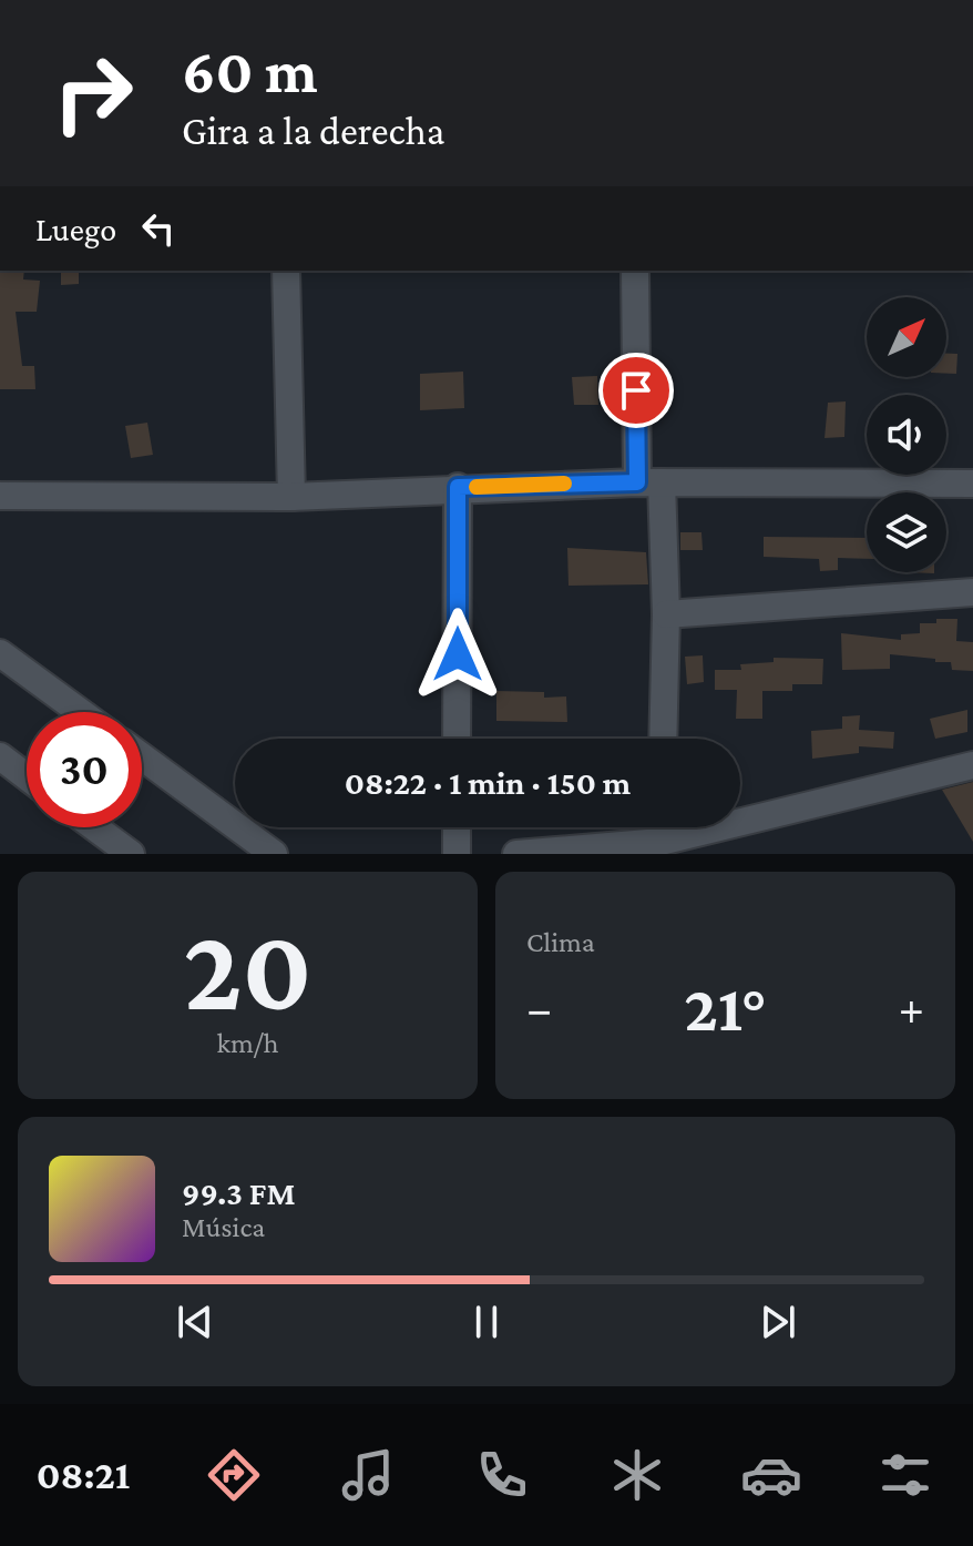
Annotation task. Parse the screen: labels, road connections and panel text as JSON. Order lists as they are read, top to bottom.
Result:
{
  "north": "top right",
  "page": {
    "turn": ["60 m", "Gira a la derecha"],
    "then": "Luego",
    "limit": "30",
    "trip": "08:22 · 1 min · 150 m",
    "tile": [
      ["20", "km/h"],
      "Clima"
    ],
    "heat": ["−", "21°", "+"],
    "song": ["99.3 FM", "Música"],
    "tabs": "08:21"
  }
}
